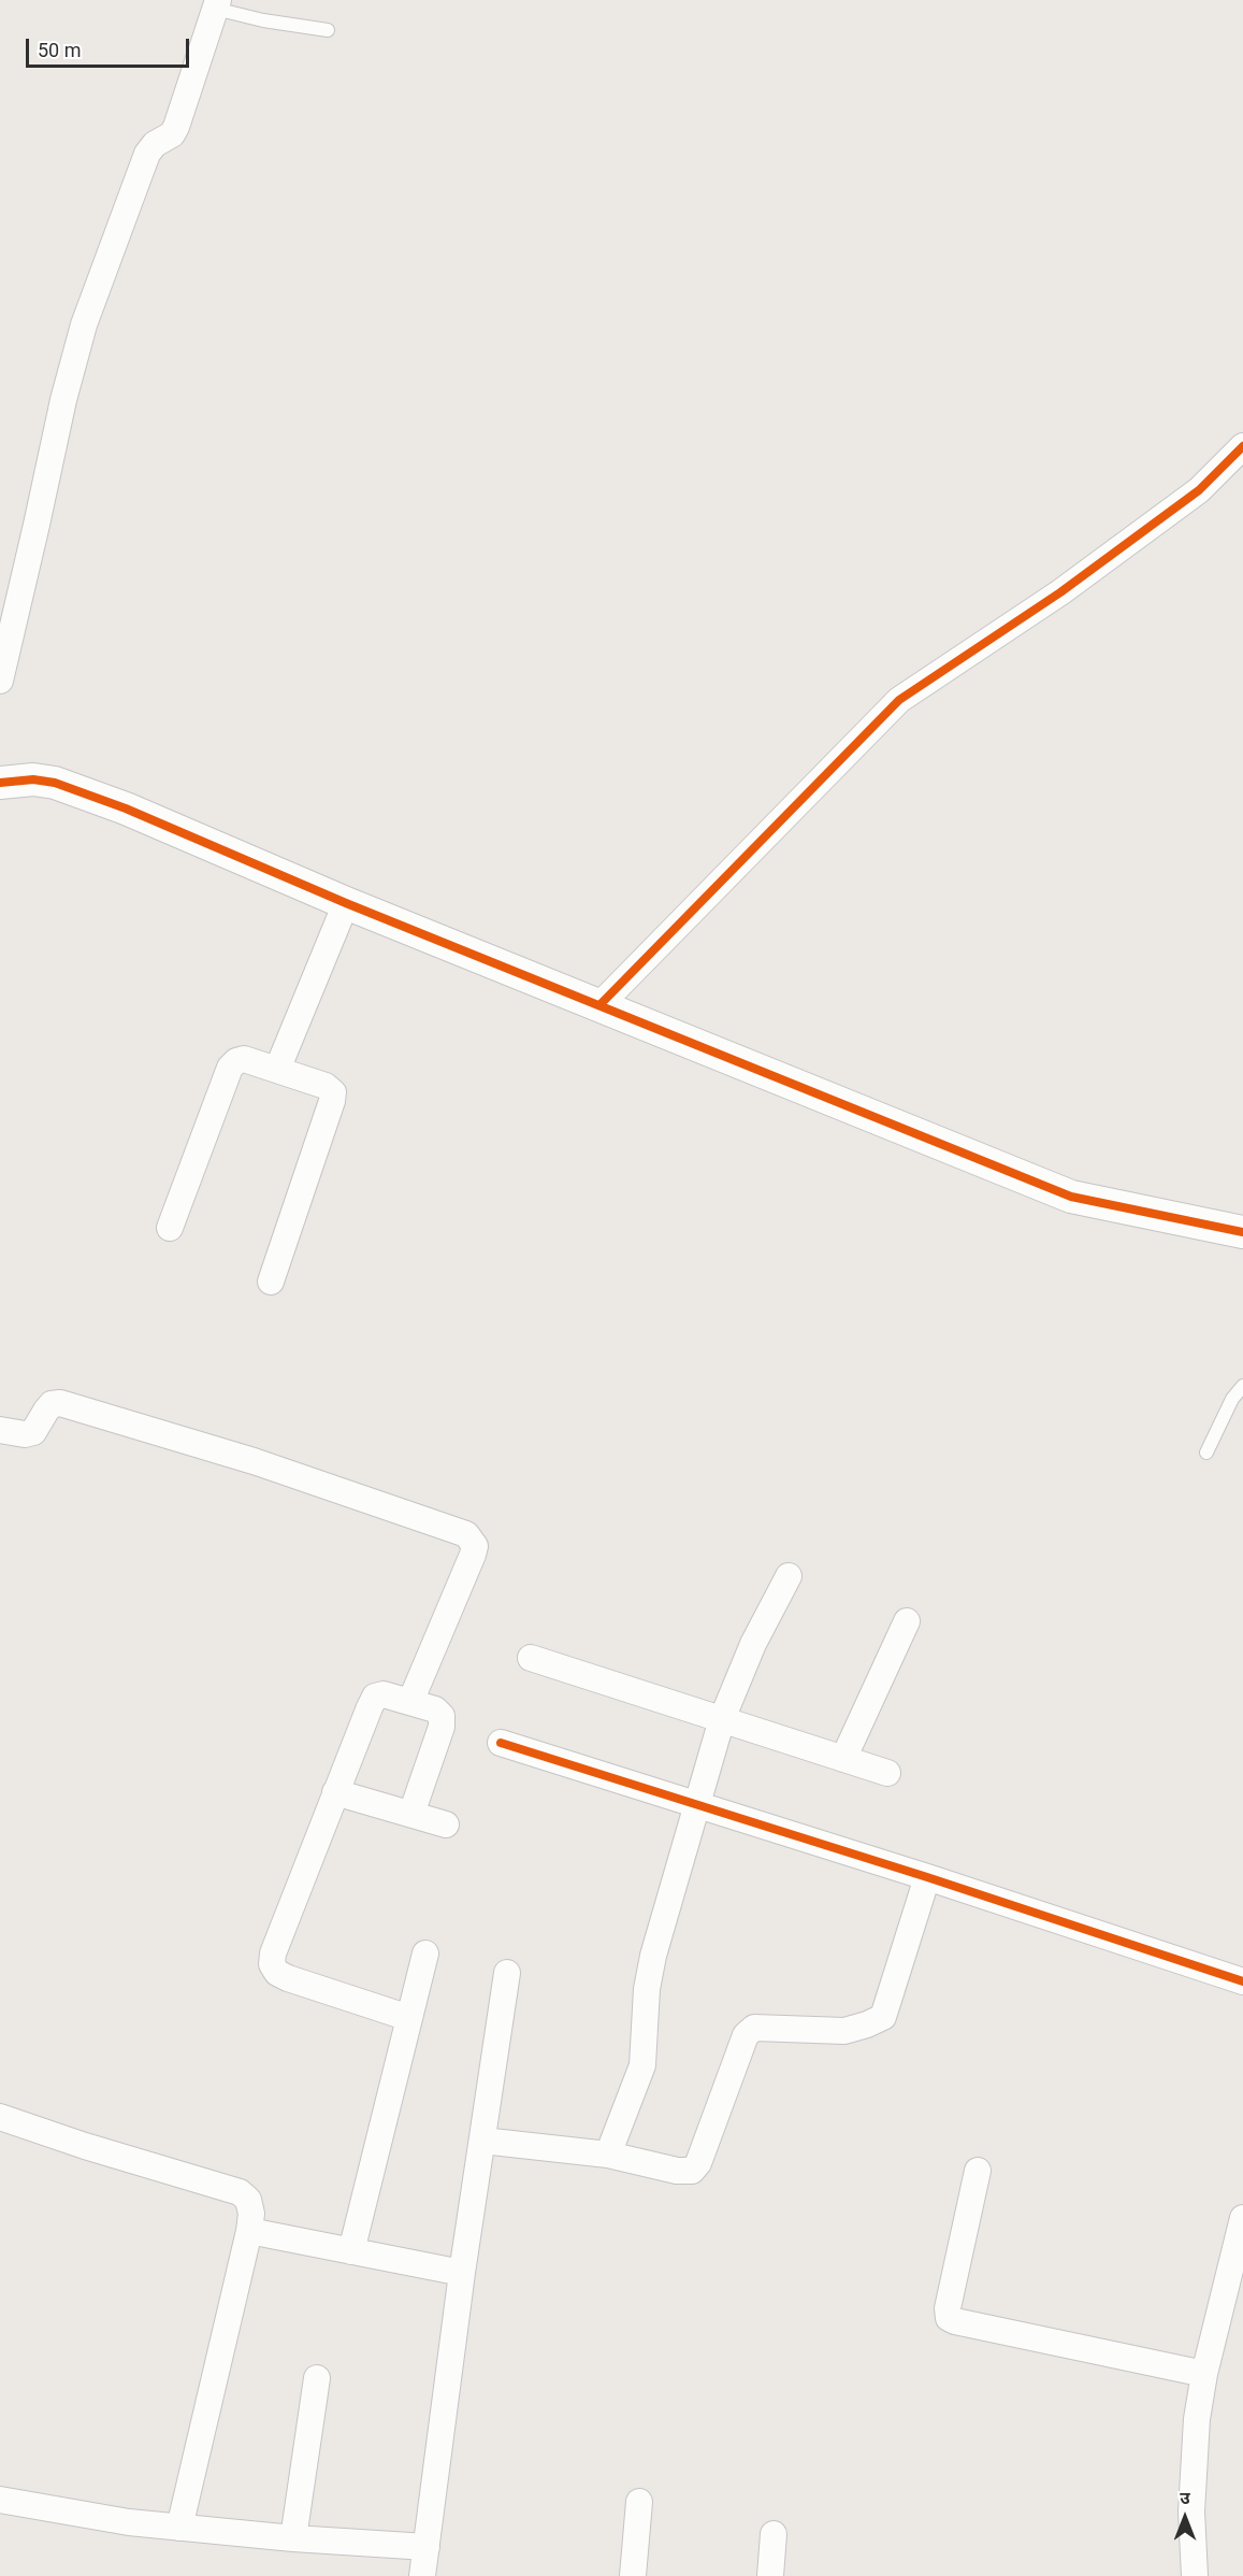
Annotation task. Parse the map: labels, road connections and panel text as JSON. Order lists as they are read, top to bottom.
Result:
{
  "scale_bar": "50 m",
  "north": "top"
}
